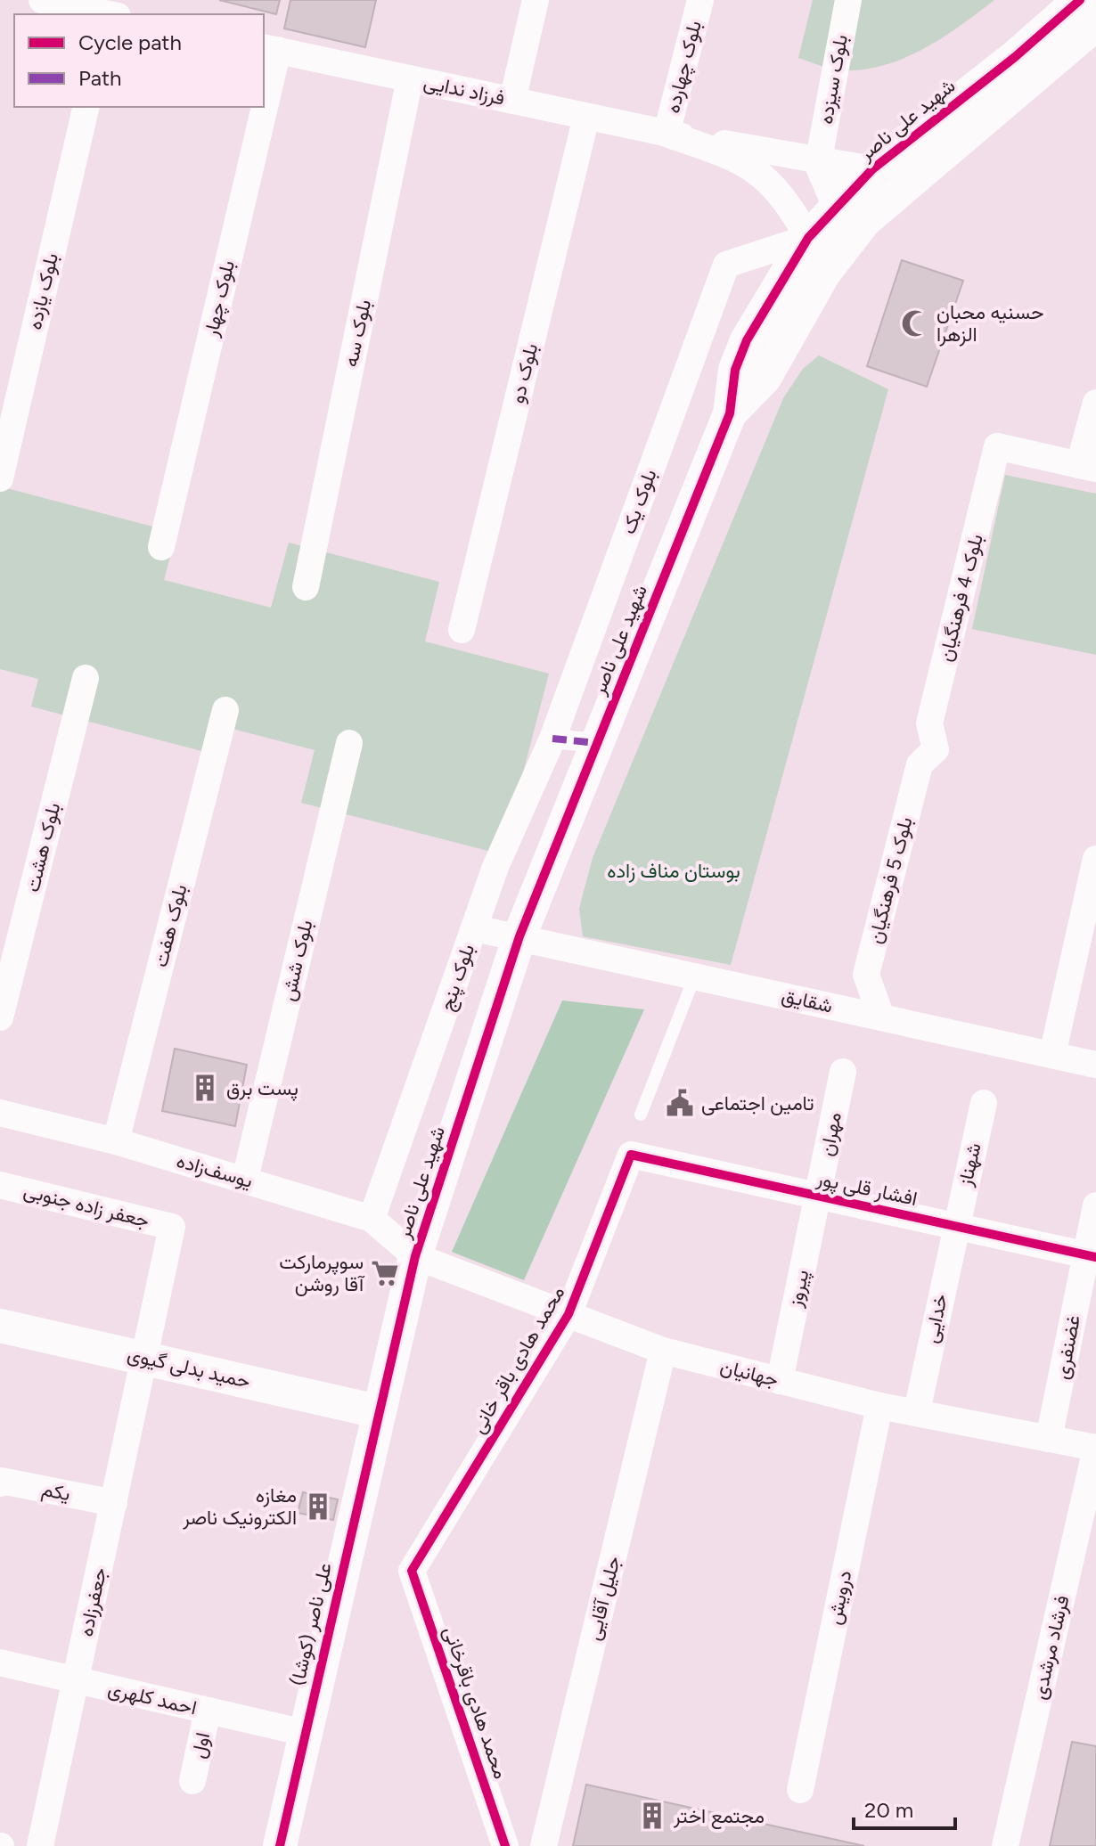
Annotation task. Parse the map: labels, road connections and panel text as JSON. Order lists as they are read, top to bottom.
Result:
{
  "streets": {
    "street": [
      "بلوک چهارده",
      "بلوک سیزده",
      "فرزاد ندایی",
      "شهید علی ناصر",
      "بلوک یازده",
      "بلوک چهار",
      "بلوک سه",
      "بلوک دو",
      "بلوک یک",
      "بلوک 4 فرهنگیان",
      "بلوک هشت",
      "بلوک 5 فرهنگیان",
      "بلوک هفت",
      "بلوک شش",
      "بلوک پنج",
      "شقایق",
      "مهران",
      "شهناز",
      "یوسف‌زاده",
      "افشار قلی پور",
      "جعفر زاده جنوبی",
      "پیروز",
      "خدایی",
      "غضنفری",
      "محمد هادی باقر خانی",
      "حمید بدلی گیوی",
      "جهانیان",
      "یکم",
      "درویش",
      "جلیل آقایی",
      "جعفرزاده",
      "علی ناصر (کوشا)",
      "فرشاد مرشدی",
      "احمد کلهری",
      "محمد هادی باقرخانی",
      "اول"
    ]
  },
  "crossings": [
    ["بلوک چهارده", "فرزاد ندایی"],
    ["فرزاد ندایی", "بلوک چهار"],
    ["فرزاد ندایی", "بلوک سه"],
    ["فرزاد ندایی", "بلوک دو"],
    ["شهید علی ناصر", "بلوک یک"],
    ["شهید علی ناصر", "شقایق"],
    ["شهید علی ناصر", "یوسف‌زاده"],
    ["شهید علی ناصر", "حمید بدلی گیوی"],
    ["شهید علی ناصر", "جهانیان"],
    ["شهید علی ناصر", "علی ناصر (کوشا)"],
    ["بلوک یک", "بلوک پنج"],
    ["بلوک 4 فرهنگیان", "بلوک 5 فرهنگیان"],
    ["بلوک 5 فرهنگیان", "شقایق"],
    ["بلوک هفت", "یوسف‌زاده"],
    ["بلوک شش", "یوسف‌زاده"],
    ["بلوک پنج", "شقایق"],
    ["بلوک پنج", "یوسف‌زاده"],
    ["مهران", "افشار قلی پور"],
    ["مهران", "پیروز"],
    ["شهناز", "افشار قلی پور"],
    ["شهناز", "خدایی"],
    ["یوسف‌زاده", "جهانیان"],
    ["افشار قلی پور", "پیروز"],
    ["افشار قلی پور", "خدایی"],
    ["افشار قلی پور", "غضنفری"],
    ["افشار قلی پور", "محمد هادی باقر خانی"],
    ["جعفر زاده جنوبی", "جعفرزاده"],
    ["پیروز", "جهانیان"],
    ["خدایی", "جهانیان"],
    ["غضنفری", "جهانیان"],
    ["محمد هادی باقر خانی", "جهانیان"],
    ["محمد هادی باقر خانی", "محمد هادی باقرخانی"],
    ["حمید بدلی گیوی", "جعفرزاده"],
    ["حمید بدلی گیوی", "علی ناصر (کوشا)"],
    ["جهانیان", "درویش"],
    ["جهانیان", "جلیل آقایی"],
    ["جهانیان", "فرشاد مرشدی"],
    ["یکم", "جعفرزاده"],
    ["جعفرزاده", "احمد کلهری"],
    ["علی ناصر (کوشا)", "احمد کلهری"],
    ["احمد کلهری", "اول"]
  ],
  "parks": ["بوستان مناف زاده"],
  "places": {
    "mosque": ["حسنیه محبان الزهرا"],
    "building": ["پست برق", "مغازه الکترونیک ناصر", "مجتمع اختر"],
    "public building": ["تامین اجتماعی"],
    "supermarket": ["سوپرمارکت آقا روشن"]
  },
  "legend": ["Cycle path", "Path"],
  "scale_bar": "20 m"
}
